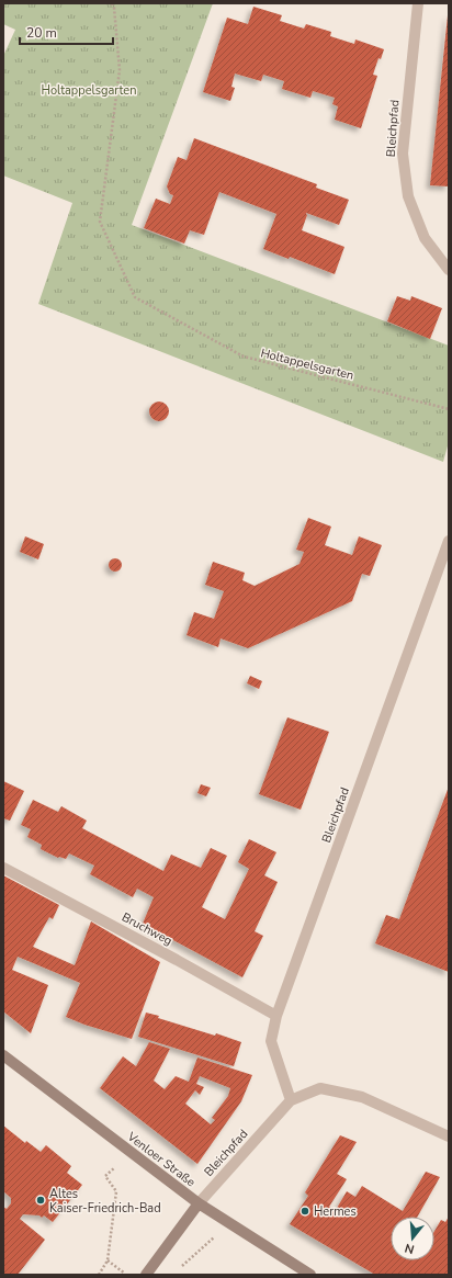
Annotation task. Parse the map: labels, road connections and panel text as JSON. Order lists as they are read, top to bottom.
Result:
{
  "streets": {
    "main road": ["Venloer Straße"],
    "street": ["Bleichpfad", "Bruchweg"],
    "path": ["Holtappelsgarten"]
  },
  "crossings": [
    ["Bleichpfad", "Bruchweg"],
    ["Bleichpfad", "Venloer Straße"]
  ],
  "parks": ["Holtappelsgarten"],
  "places": ["Altes Kaiser-Friedrich-Bad", "Hermes"],
  "scale_bar": "20 m",
  "north": "bottom"
}
